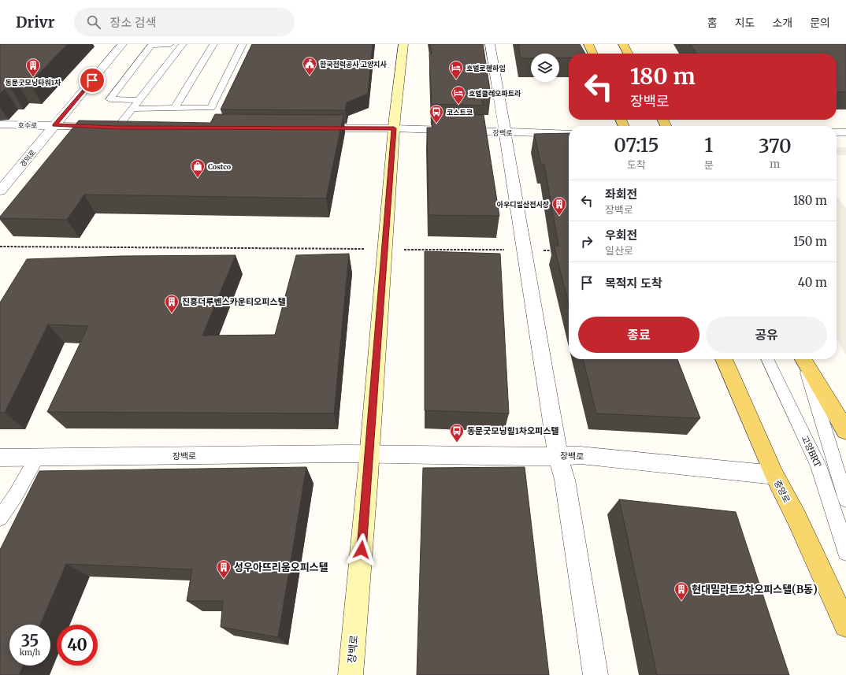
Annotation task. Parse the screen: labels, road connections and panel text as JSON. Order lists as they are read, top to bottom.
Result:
{
  "streets": {
    "main road": ["중앙로"],
    "street": ["호수로", "장백로", "경의로"],
    "lane": ["고양BRT"]
  },
  "crossings": [
    ["호수로", "경의로"],
    ["장백로", "중앙로"]
  ],
  "places": {
    "public building": ["한국전력공사 고양지사"],
    "building": [
      "동문굿모닝타워1차",
      "아우디일산전시장",
      "진흥더루벤스카운티오피스텔",
      "성우아뜨리움오피스텔",
      "현대밀라트2차오피스텔(B동)"
    ],
    "hotel": ["호텔로젠하임", "호텔클레오파트라"],
    "bus stop": ["코스트코", "동문굿모닝힐1차오피스텔"],
    "shop": ["Costco"]
  },
  "page": {
    "header": "Drivr",
    "search": "장소 검색",
    "nav": [
      "홈",
      "지도",
      "소개",
      "문의"
    ],
    "turn": ["180 m", "장백로"],
    "eta": [
      "07:15",
      "도착",
      "1",
      "분",
      "370",
      "m"
    ],
    "list": [
      {
        "name": "좌회전",
        "note": "장백로",
        "value": "180 m"
      },
      {
        "name": "우회전",
        "note": "일산로",
        "value": "150 m"
      },
      {
        "name": "목적지 도착",
        "value": "40 m"
      }
    ],
    "buttons": ["종료", "공유"],
    "speed": "35 km/h",
    "limit": "40"
  }
}
